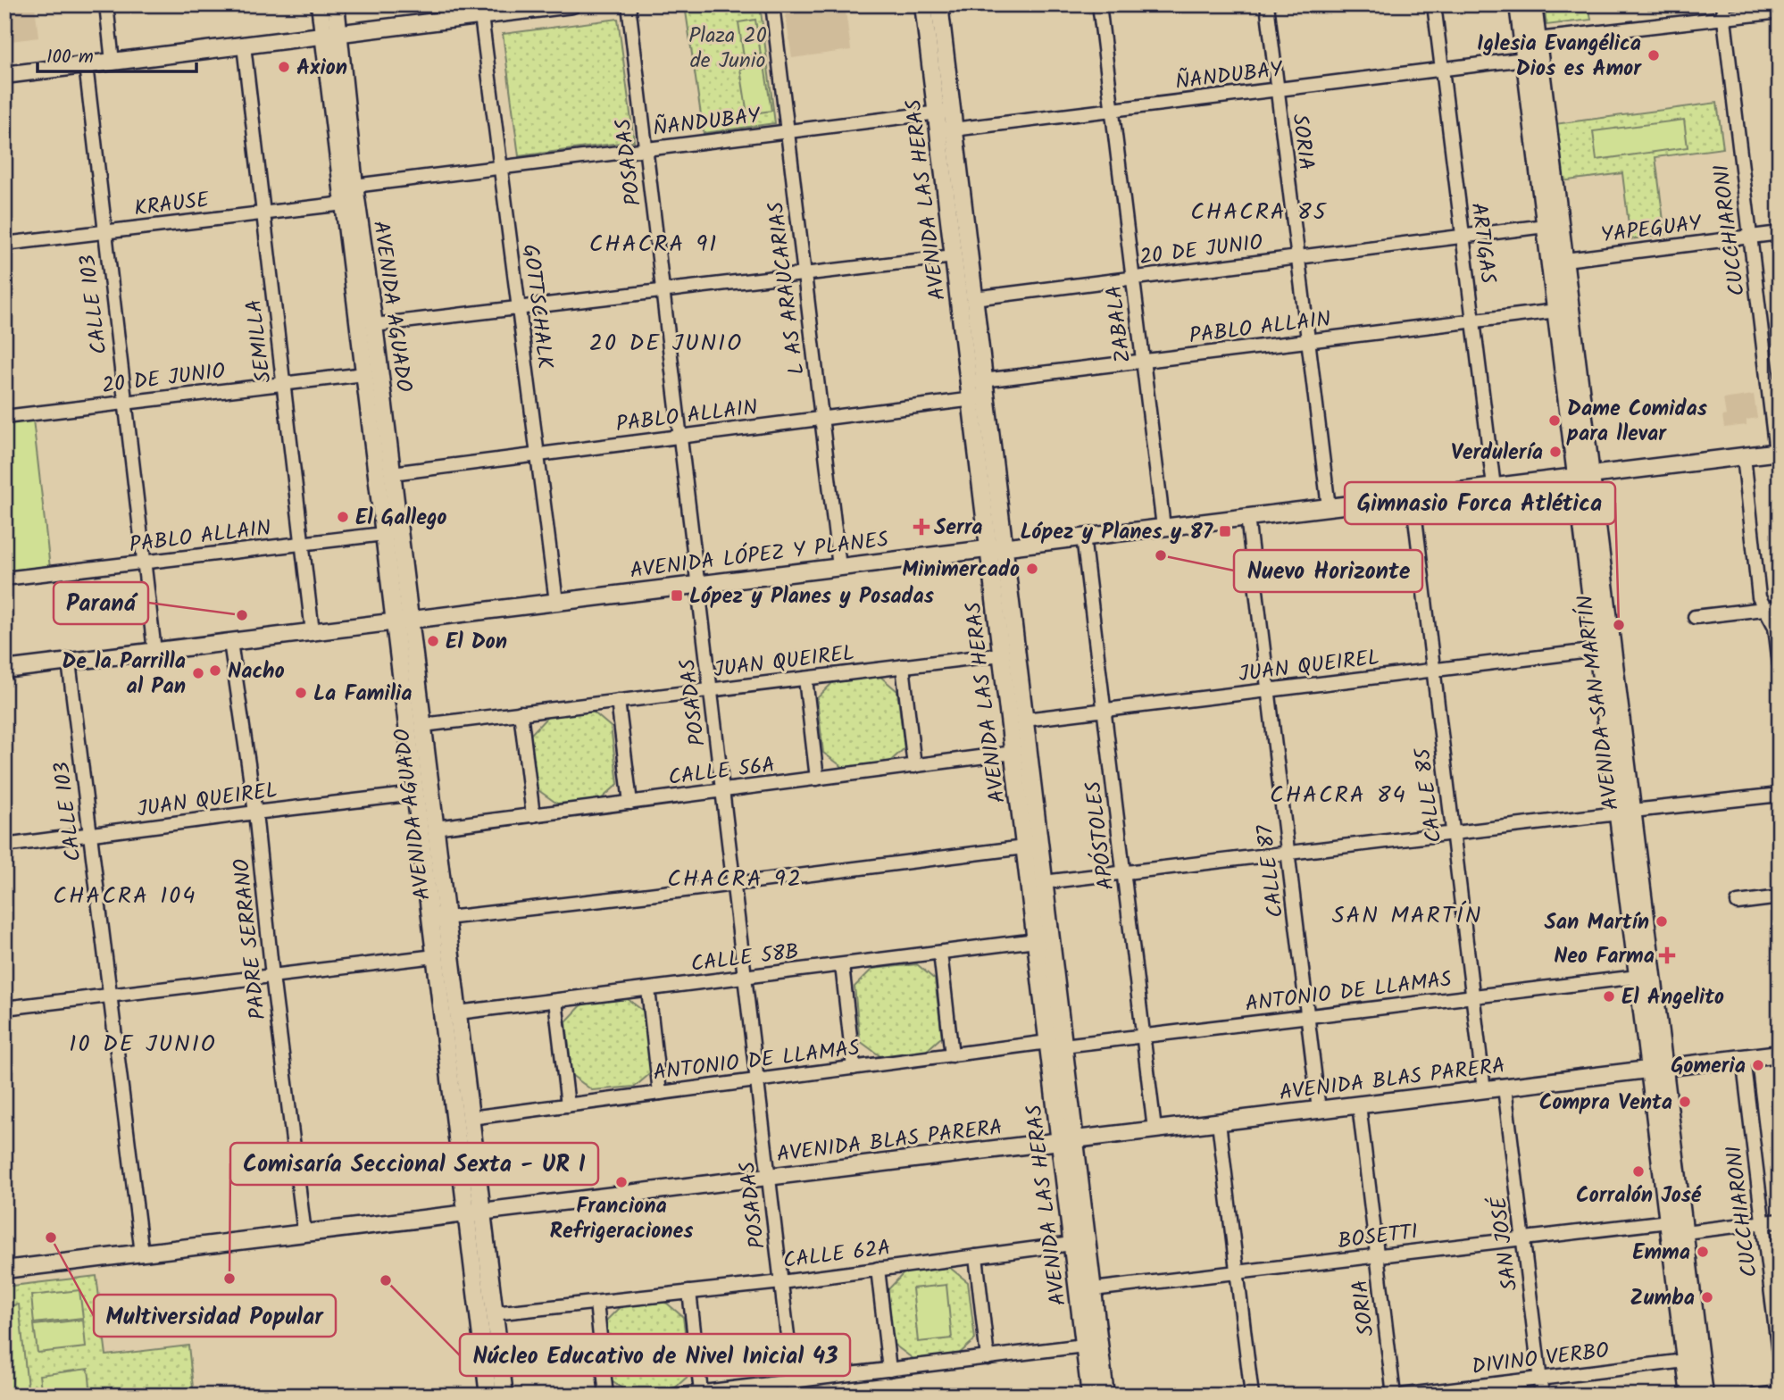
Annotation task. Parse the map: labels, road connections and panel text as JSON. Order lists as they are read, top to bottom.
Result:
{
  "streets": {
    "main road": [
      "AVENIDA LAS HERAS",
      "AVENIDA AGUADO",
      "AVENIDA LÓPEZ Y PLANES",
      "AVENIDA SAN MARTÍN",
      "AVENIDA BLAS PARERA"
    ],
    "street": [
      "ÑANDUBAY",
      "SORIA",
      "POSADAS",
      "KRAUSE",
      "YAPEGUAY",
      "CUCCHIARONI",
      "ARTIGAS",
      "20 DE JUNIO",
      "L AS ARAUCARIAS",
      "CALLE 103",
      "GOTTSCHALK",
      "ZABALA",
      "PABLO ALLAIN",
      "SEMILLA",
      "JUAN QUEIREL",
      "CALLE 56A",
      "CALLE 85",
      "APÓSTOLES",
      "CALLE 87",
      "PADRE SERRANO",
      "CALLE 58B",
      "ANTONIO DE LLAMAS",
      "BOSETTI",
      "SAN JOSÉ",
      "CALLE 62A",
      "DIVINO VERBO"
    ]
  },
  "crossings": [
    ["ÑANDUBAY", "SORIA"],
    ["ÑANDUBAY", "POSADAS"],
    ["ÑANDUBAY", "AVENIDA LAS HERAS"],
    ["ÑANDUBAY", "ARTIGAS"],
    ["ÑANDUBAY", "L AS ARAUCARIAS"],
    ["ÑANDUBAY", "AVENIDA AGUADO"],
    ["ÑANDUBAY", "GOTTSCHALK"],
    ["ÑANDUBAY", "ZABALA"],
    ["ÑANDUBAY", "AVENIDA SAN MARTÍN"],
    ["SORIA", "20 DE JUNIO"],
    ["SORIA", "PABLO ALLAIN"],
    ["SORIA", "AVENIDA LÓPEZ Y PLANES"],
    ["SORIA", "AVENIDA BLAS PARERA"],
    ["SORIA", "BOSETTI"],
    ["POSADAS", "PABLO ALLAIN"],
    ["POSADAS", "AVENIDA LÓPEZ Y PLANES"],
    ["POSADAS", "JUAN QUEIREL"],
    ["POSADAS", "CALLE 56A"],
    ["POSADAS", "CALLE 58B"],
    ["POSADAS", "ANTONIO DE LLAMAS"],
    ["POSADAS", "AVENIDA BLAS PARERA"],
    ["POSADAS", "CALLE 62A"],
    ["AVENIDA LAS HERAS", "20 DE JUNIO"],
    ["AVENIDA LAS HERAS", "PABLO ALLAIN"],
    ["AVENIDA LAS HERAS", "AVENIDA LÓPEZ Y PLANES"],
    ["AVENIDA LAS HERAS", "JUAN QUEIREL"],
    ["AVENIDA LAS HERAS", "CALLE 56A"],
    ["AVENIDA LAS HERAS", "CALLE 58B"],
    ["AVENIDA LAS HERAS", "ANTONIO DE LLAMAS"],
    ["AVENIDA LAS HERAS", "AVENIDA BLAS PARERA"],
    ["AVENIDA LAS HERAS", "BOSETTI"],
    ["AVENIDA LAS HERAS", "CALLE 62A"],
    ["KRAUSE", "CALLE 103"],
    ["KRAUSE", "AVENIDA AGUADO"],
    ["KRAUSE", "SEMILLA"],
    ["YAPEGUAY", "CUCCHIARONI"],
    ["YAPEGUAY", "AVENIDA SAN MARTÍN"],
    ["CUCCHIARONI", "AVENIDA LÓPEZ Y PLANES"],
    ["CUCCHIARONI", "AVENIDA BLAS PARERA"],
    ["ARTIGAS", "20 DE JUNIO"],
    ["ARTIGAS", "PABLO ALLAIN"],
    ["ARTIGAS", "AVENIDA LÓPEZ Y PLANES"],
    ["20 DE JUNIO", "CALLE 103"],
    ["20 DE JUNIO", "AVENIDA AGUADO"],
    ["20 DE JUNIO", "ZABALA"],
    ["20 DE JUNIO", "SEMILLA"],
    ["20 DE JUNIO", "AVENIDA SAN MARTÍN"],
    ["L AS ARAUCARIAS", "PABLO ALLAIN"],
    ["L AS ARAUCARIAS", "AVENIDA LÓPEZ Y PLANES"],
    ["CALLE 103", "PABLO ALLAIN"],
    ["CALLE 103", "AVENIDA LÓPEZ Y PLANES"],
    ["CALLE 103", "JUAN QUEIREL"],
    ["CALLE 103", "AVENIDA BLAS PARERA"],
    ["AVENIDA AGUADO", "PABLO ALLAIN"],
    ["AVENIDA AGUADO", "AVENIDA LÓPEZ Y PLANES"],
    ["AVENIDA AGUADO", "JUAN QUEIREL"],
    ["AVENIDA AGUADO", "CALLE 56A"],
    ["AVENIDA AGUADO", "CALLE 58B"],
    ["AVENIDA AGUADO", "ANTONIO DE LLAMAS"],
    ["AVENIDA AGUADO", "AVENIDA BLAS PARERA"],
    ["AVENIDA AGUADO", "CALLE 62A"],
    ["GOTTSCHALK", "PABLO ALLAIN"],
    ["GOTTSCHALK", "AVENIDA LÓPEZ Y PLANES"],
    ["ZABALA", "PABLO ALLAIN"],
    ["ZABALA", "AVENIDA LÓPEZ Y PLANES"],
    ["PABLO ALLAIN", "SEMILLA"],
    ["PABLO ALLAIN", "AVENIDA SAN MARTÍN"],
    ["SEMILLA", "AVENIDA LÓPEZ Y PLANES"],
    ["AVENIDA LÓPEZ Y PLANES", "AVENIDA SAN MARTÍN"],
    ["AVENIDA LÓPEZ Y PLANES", "CALLE 85"],
    ["AVENIDA LÓPEZ Y PLANES", "APÓSTOLES"],
    ["AVENIDA LÓPEZ Y PLANES", "CALLE 87"],
    ["AVENIDA LÓPEZ Y PLANES", "PADRE SERRANO"],
    ["JUAN QUEIREL", "AVENIDA SAN MARTÍN"],
    ["JUAN QUEIREL", "CALLE 85"],
    ["JUAN QUEIREL", "APÓSTOLES"],
    ["JUAN QUEIREL", "CALLE 87"],
    ["JUAN QUEIREL", "PADRE SERRANO"],
    ["AVENIDA SAN MARTÍN", "ANTONIO DE LLAMAS"],
    ["AVENIDA SAN MARTÍN", "AVENIDA BLAS PARERA"],
    ["AVENIDA SAN MARTÍN", "BOSETTI"],
    ["AVENIDA SAN MARTÍN", "DIVINO VERBO"],
    ["CALLE 85", "ANTONIO DE LLAMAS"],
    ["CALLE 85", "AVENIDA BLAS PARERA"],
    ["APÓSTOLES", "ANTONIO DE LLAMAS"],
    ["APÓSTOLES", "AVENIDA BLAS PARERA"],
    ["CALLE 87", "ANTONIO DE LLAMAS"],
    ["CALLE 87", "AVENIDA BLAS PARERA"],
    ["PADRE SERRANO", "AVENIDA BLAS PARERA"],
    ["AVENIDA BLAS PARERA", "SAN JOSÉ"],
    ["BOSETTI", "SAN JOSÉ"],
    ["SAN JOSÉ", "DIVINO VERBO"]
  ],
  "districts": [
    "CHACRA 85",
    "CHACRA 91",
    "20 DE JUNIO",
    "CHACRA 84",
    "CHACRA 92",
    "CHACRA 104",
    "SAN MARTÍN",
    "10 DE JUNIO"
  ],
  "parks": ["Plaza 20 de Junio"],
  "places": {
    "other": [
      "Iglesia Evangélica Dios es Amor",
      "Axion",
      "Dame Comidas para llevar",
      "Verdulería",
      "El Gallego",
      "Nuevo Horizonte",
      "Minimercado",
      "Paraná",
      "Gimnasio Forca Atlética",
      "El Don",
      "Nacho",
      "De la Parrilla al Pan",
      "La Familia",
      "San Martín",
      "El Angelito",
      "Gomeria",
      "Compra Venta",
      "Corralón José",
      "Franciona Refrigeraciones",
      "Multiversidad Popular",
      "Emma",
      "Comisaría Seccional Sexta - UR I",
      "Núcleo Educativo de Nivel Inicial 43",
      "Zumba"
    ],
    "health": ["Serra", "Neo Farma"],
    "transit": ["López y Planes y 87", "López y Planes y Posadas"]
  },
  "scale_bar": "100 m"
}
